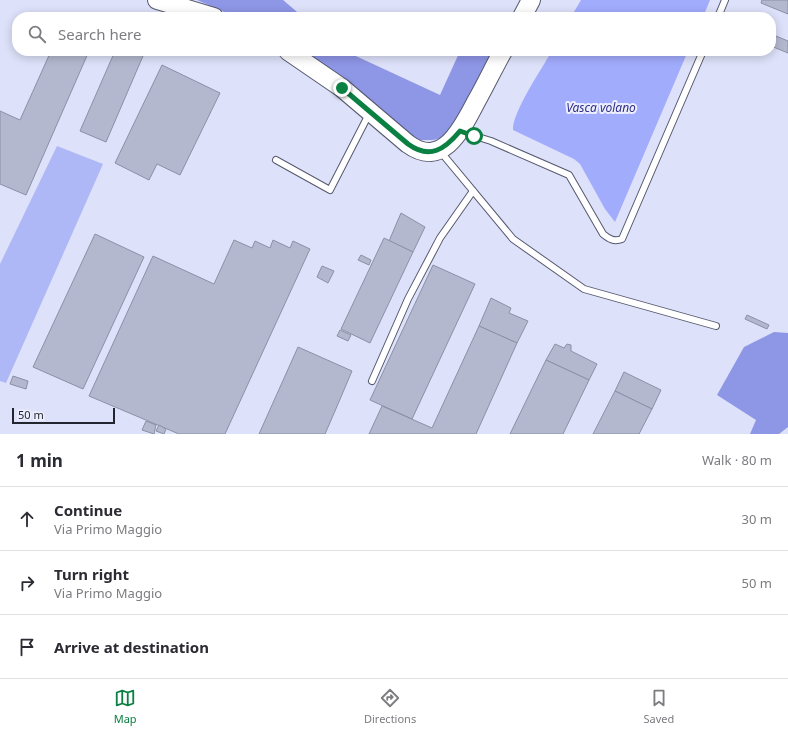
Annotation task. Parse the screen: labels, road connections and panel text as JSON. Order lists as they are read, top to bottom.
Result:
{
  "water": ["Vasca volano"],
  "scale_bar": "50 m",
  "page": {
    "search": "Search here",
    "scale": "50 m",
    "heading": ["1 min", "Walk · 80 m"],
    "list": [
      ["Continue", "Via Primo Maggio", "30 m"],
      ["Turn right", "Via Primo Maggio", "50 m"],
      "Arrive at destination"
    ],
    "nav": ["Map", "Directions", "Saved"]
  }
}
